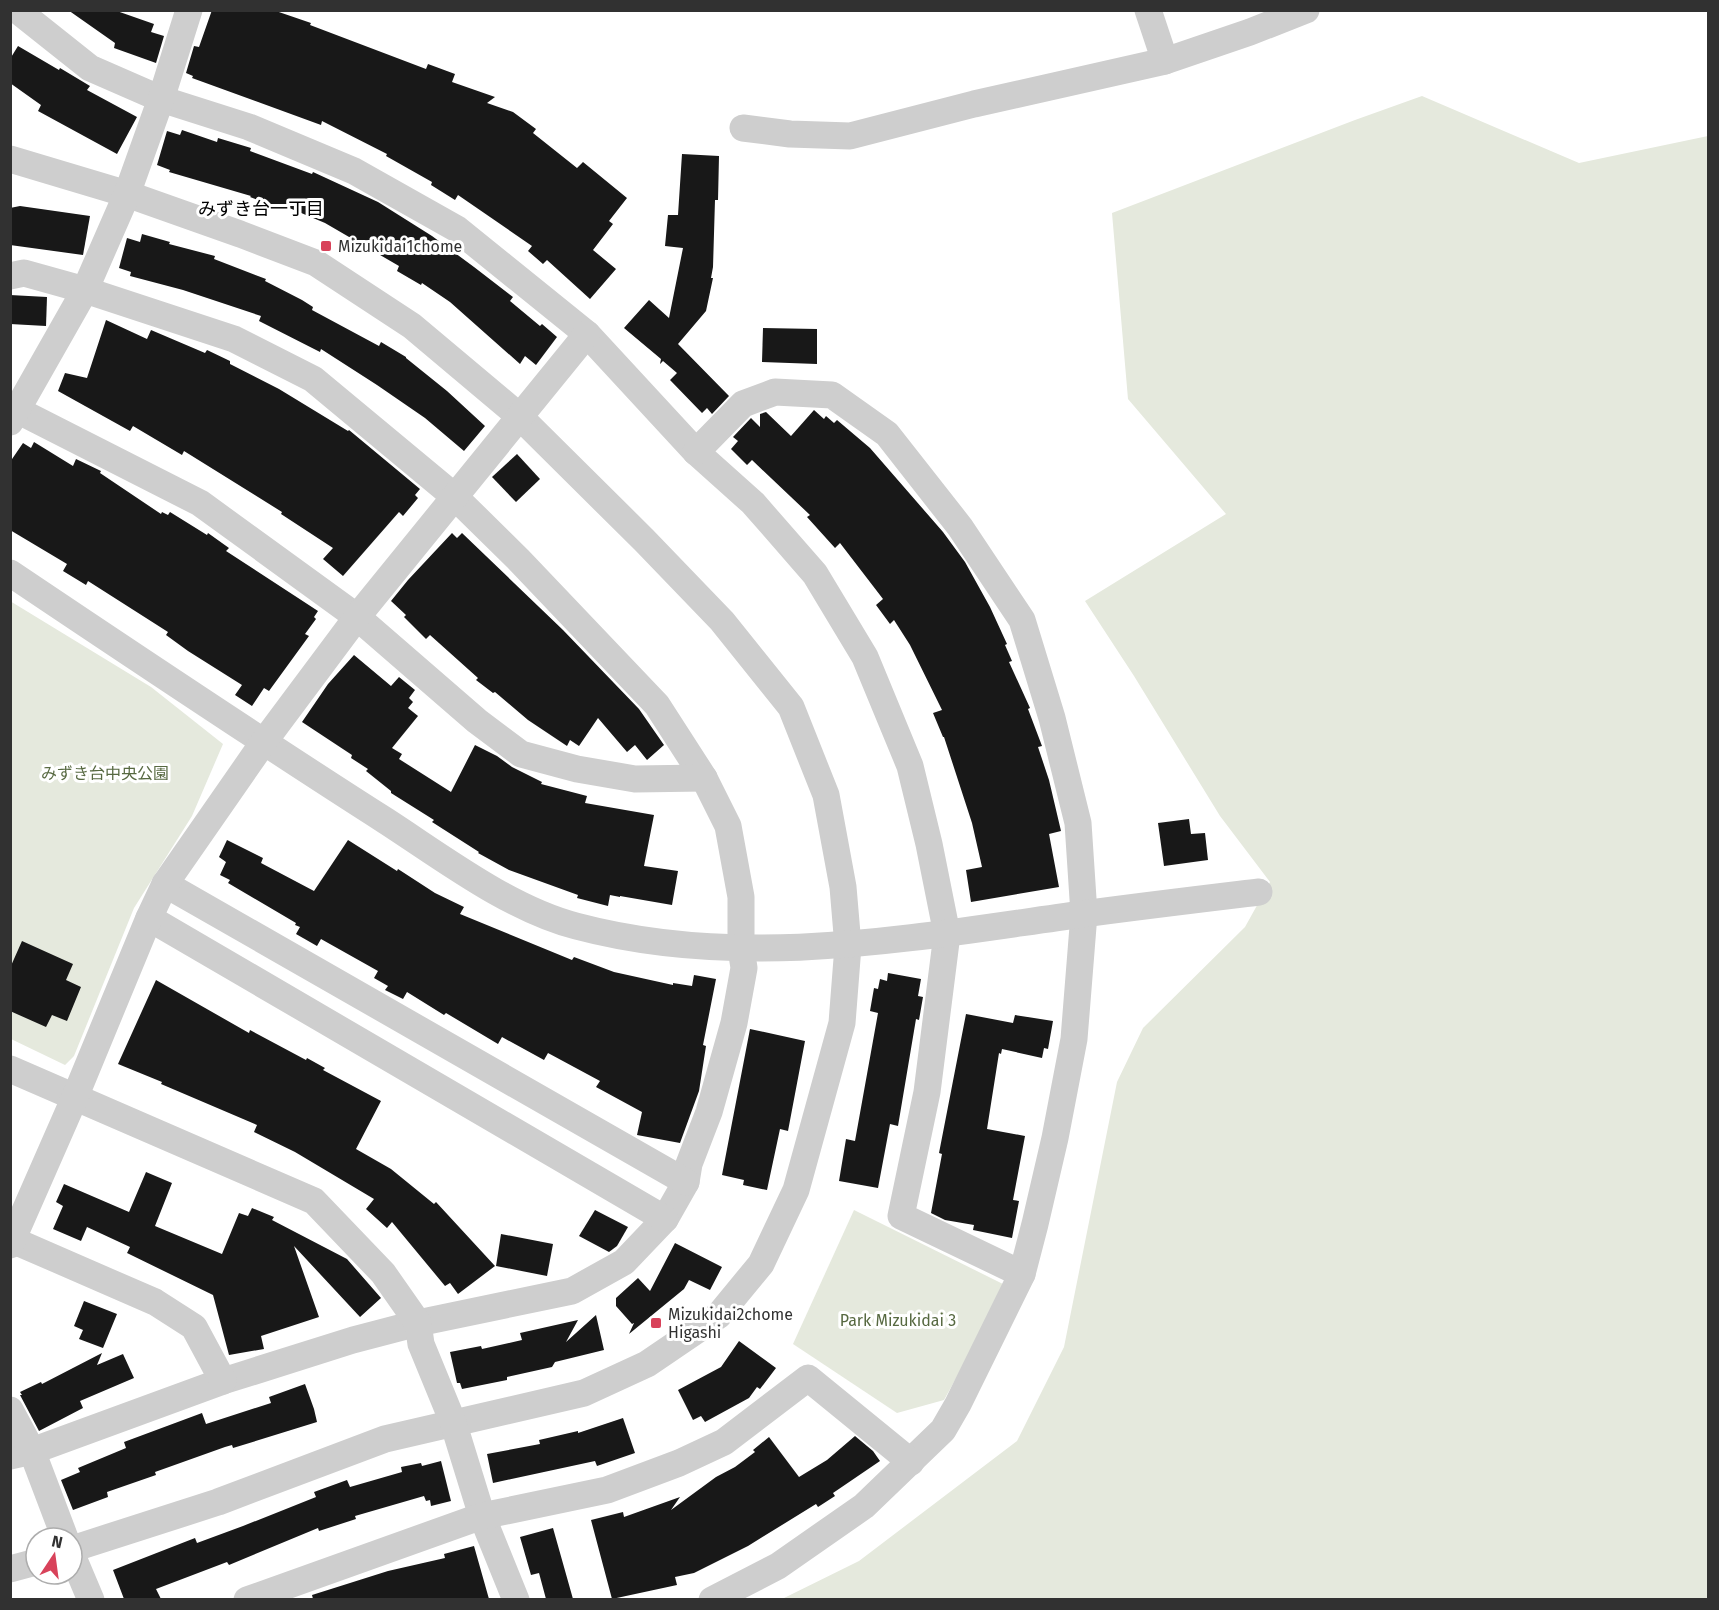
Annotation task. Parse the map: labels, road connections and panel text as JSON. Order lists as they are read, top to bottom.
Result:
{
  "districts": ["みずき台一丁目"],
  "parks": ["みずき台中央公園", "Park Mizukidai 3"],
  "places": {
    "transit": ["Mizukidai1chome", "Mizukidai2chome Higashi"]
  },
  "north": "top"
}
